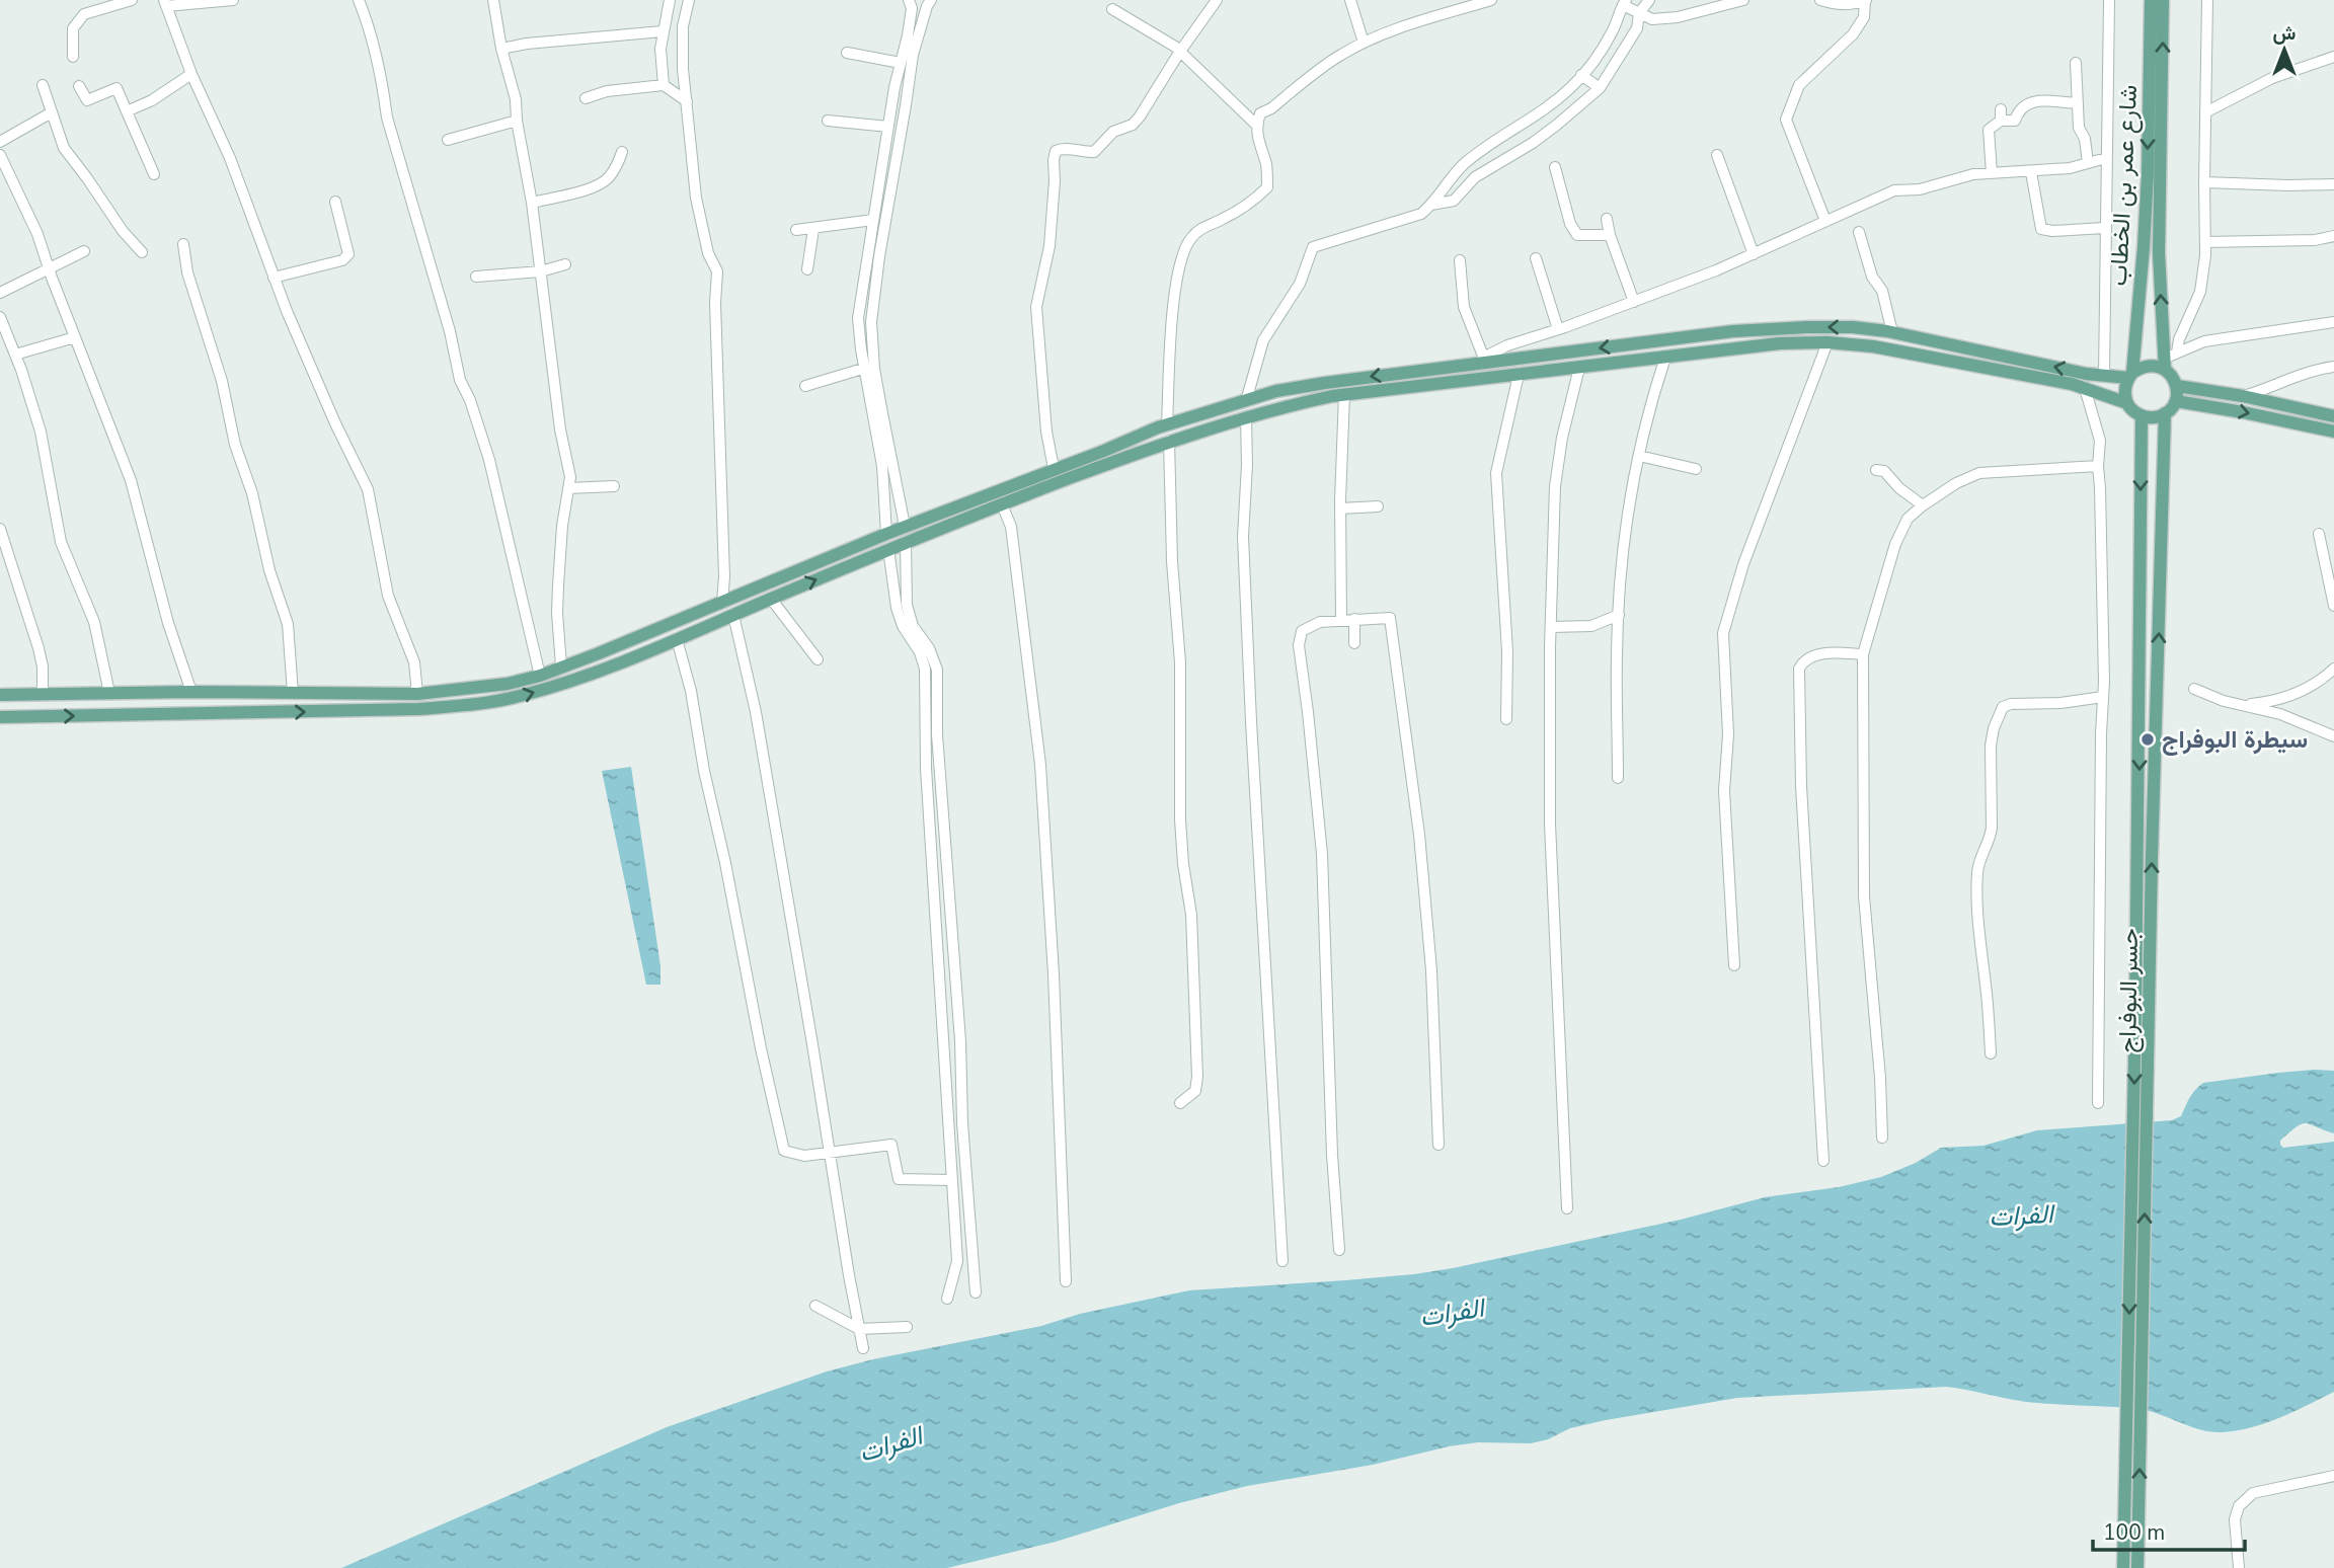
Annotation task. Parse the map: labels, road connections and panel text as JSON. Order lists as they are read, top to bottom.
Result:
{
  "streets": {
    "main road": ["شارع عمر بن الخطاب", "جسر البوفراج"]
  },
  "crossings": [
    ["شارع عمر بن الخطاب", "جسر البوفراج"]
  ],
  "water": ["الفرات"],
  "places": ["سيطرة البوفراج"],
  "scale_bar": "100 m",
  "north": "top"
}
